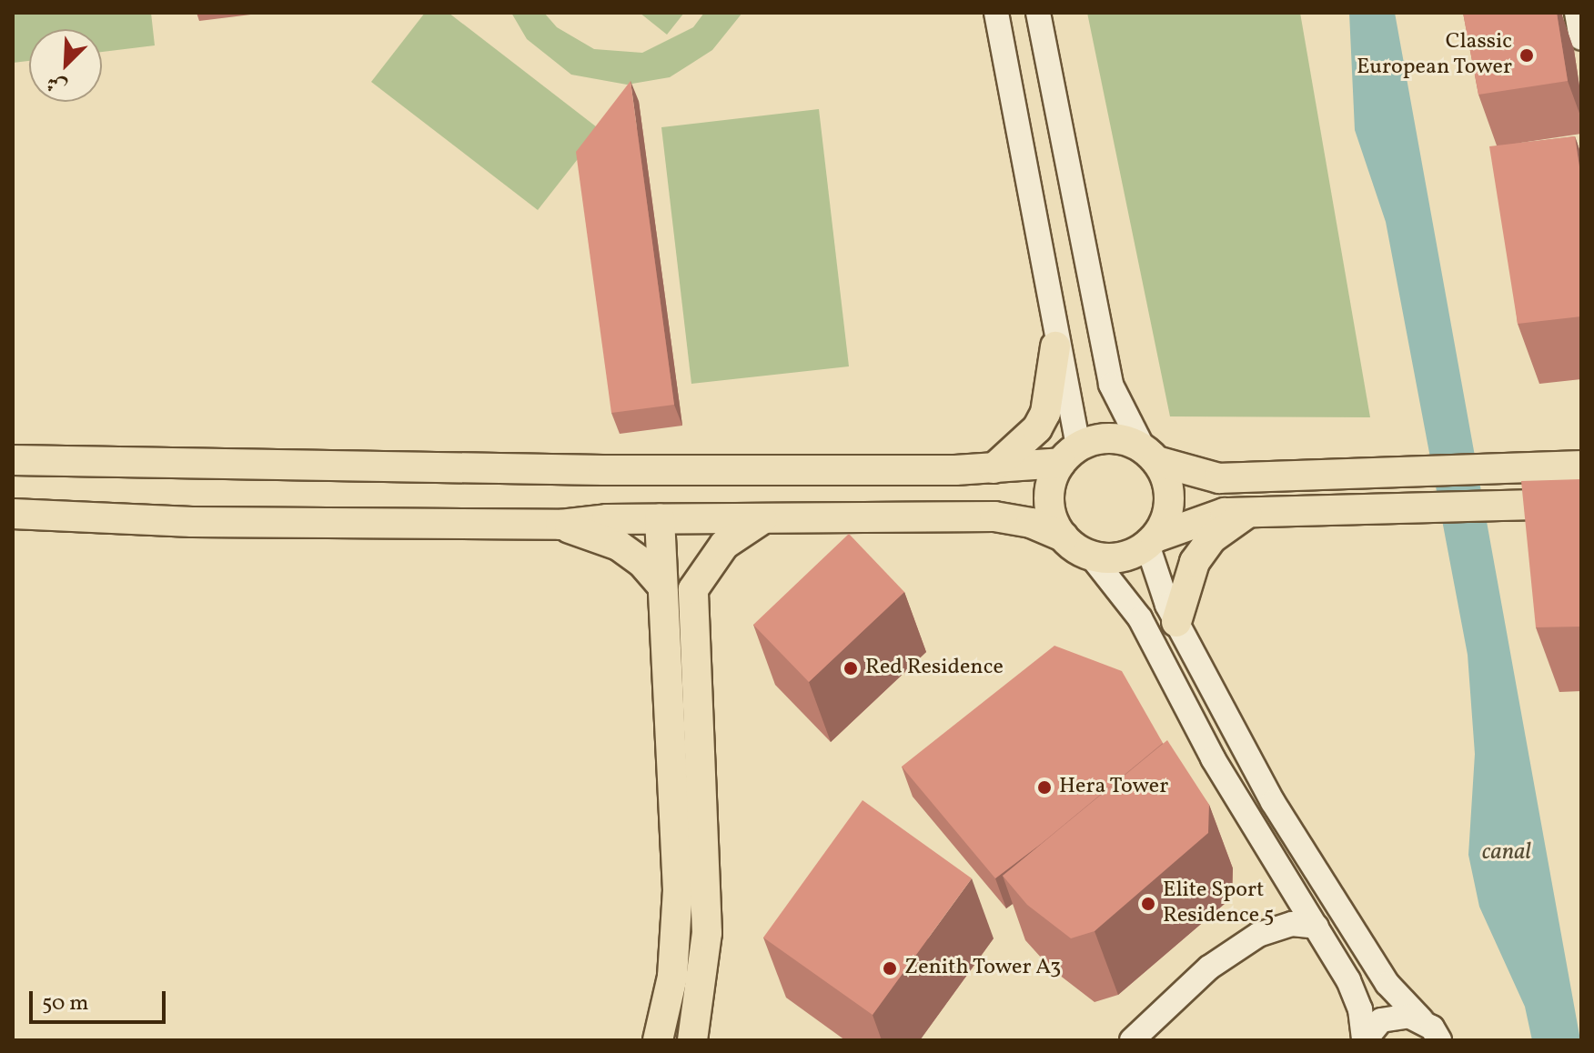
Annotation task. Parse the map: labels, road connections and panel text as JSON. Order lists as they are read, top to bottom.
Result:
{
  "water": ["canal"],
  "places": [
    "Classic European Tower",
    "Red Residence",
    "Hera Tower",
    "Elite Sport Residence 5",
    "Zenith Tower A3"
  ],
  "scale_bar": "50 m",
  "north": "bottom left"
}
